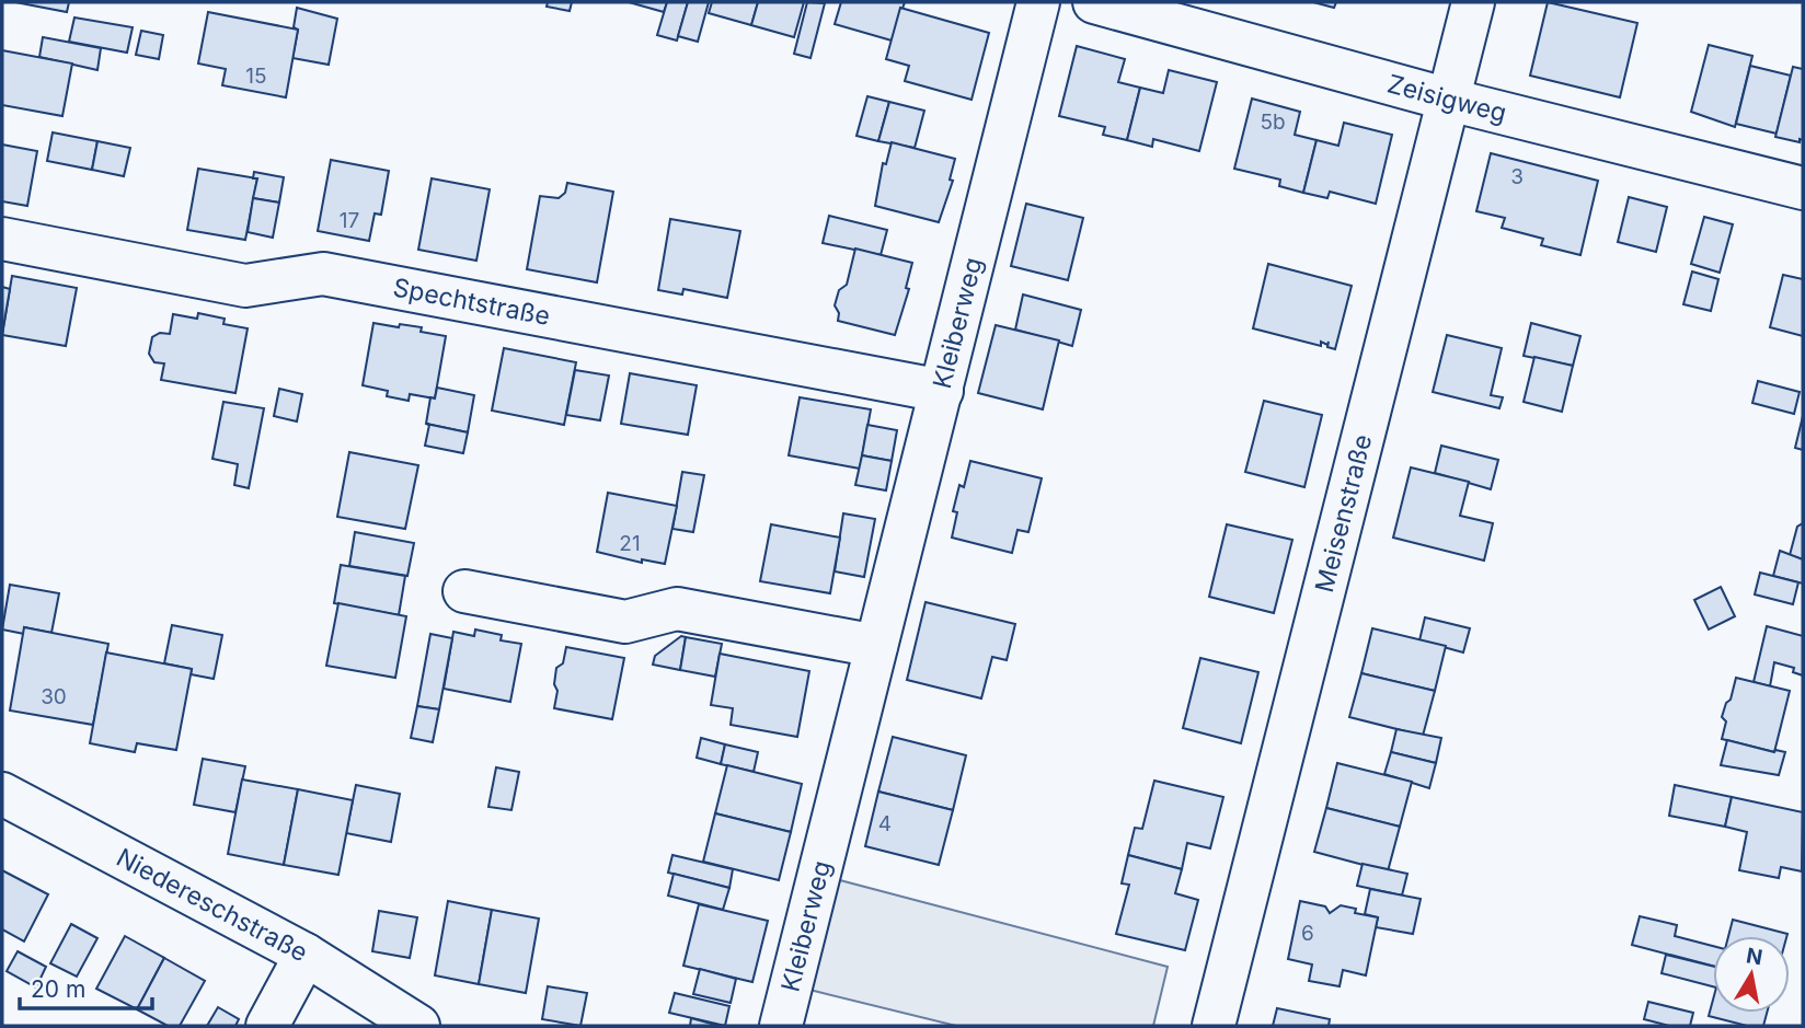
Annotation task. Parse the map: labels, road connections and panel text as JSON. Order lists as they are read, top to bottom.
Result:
{
  "streets": {
    "street": [
      "Zeisigweg",
      "Spechtstraße",
      "Kleiberweg",
      "Meisenstraße",
      "Niedereschstraße"
    ]
  },
  "crossings": [
    ["Zeisigweg", "Meisenstraße"],
    ["Spechtstraße", "Kleiberweg"]
  ],
  "house_numbers": [
    "15",
    "5b",
    "3",
    "17",
    "21",
    "30",
    "4",
    "6"
  ],
  "scale_bar": "20 m",
  "north": "top"
}
